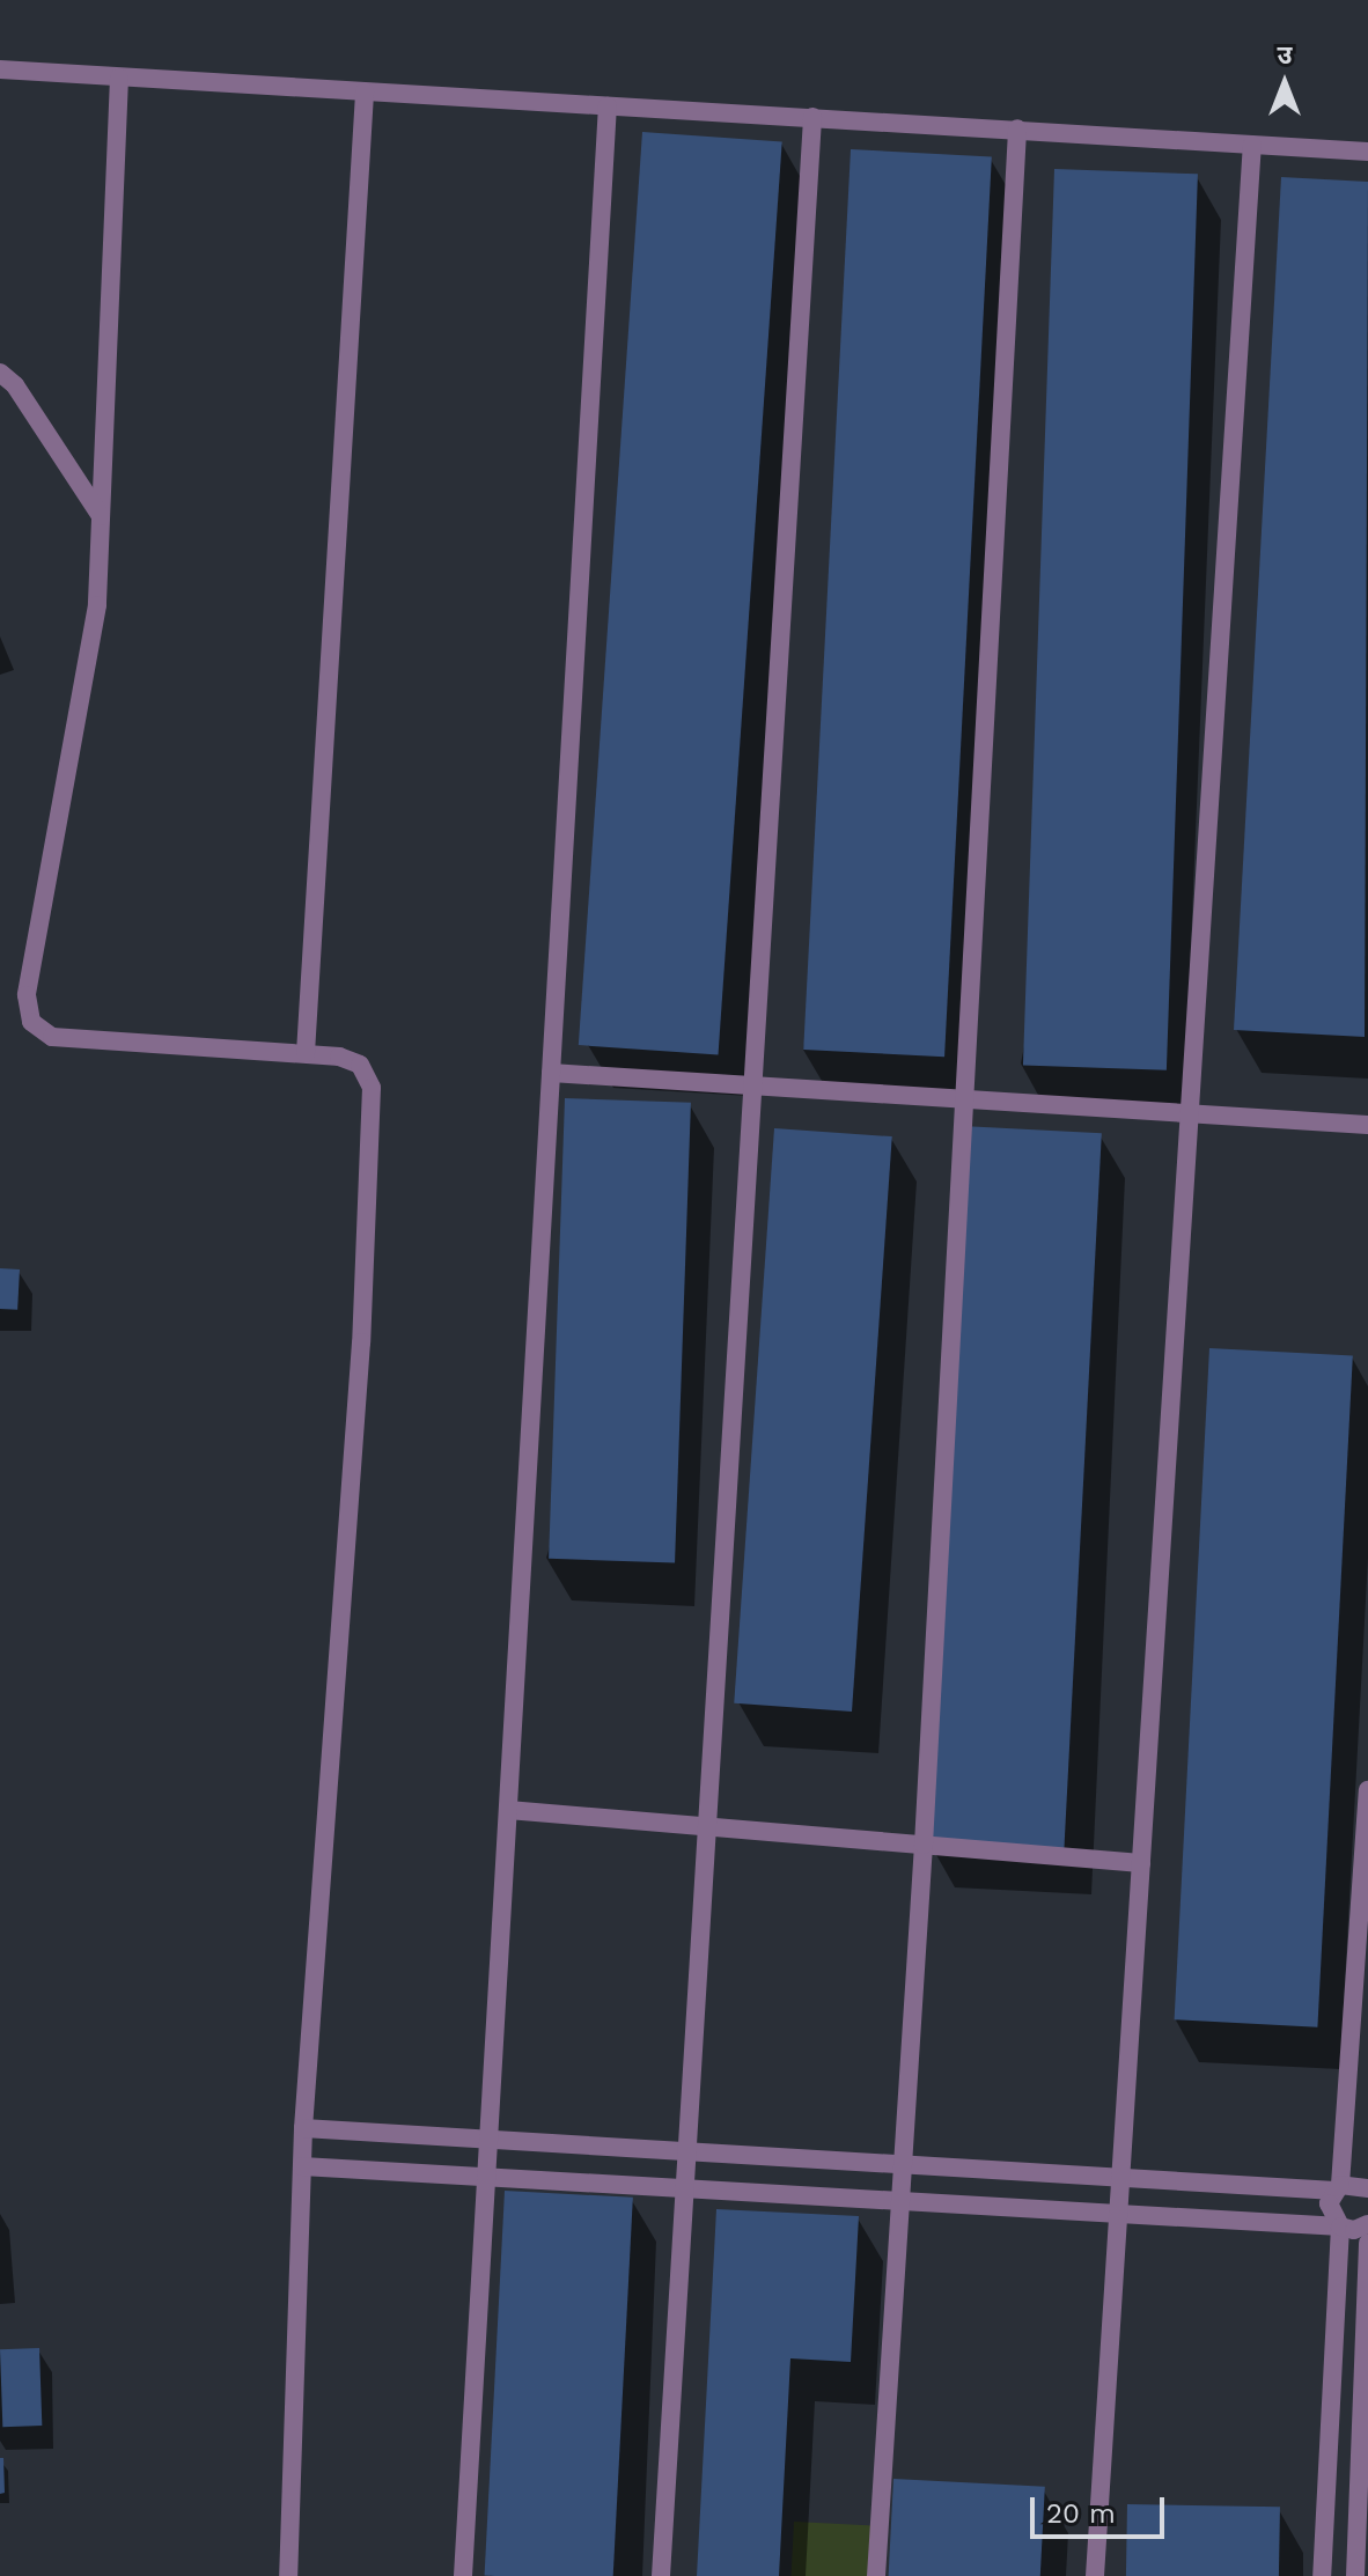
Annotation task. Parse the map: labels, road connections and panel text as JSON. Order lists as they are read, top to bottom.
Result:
{
  "scale_bar": "20 m",
  "north": "top"
}
